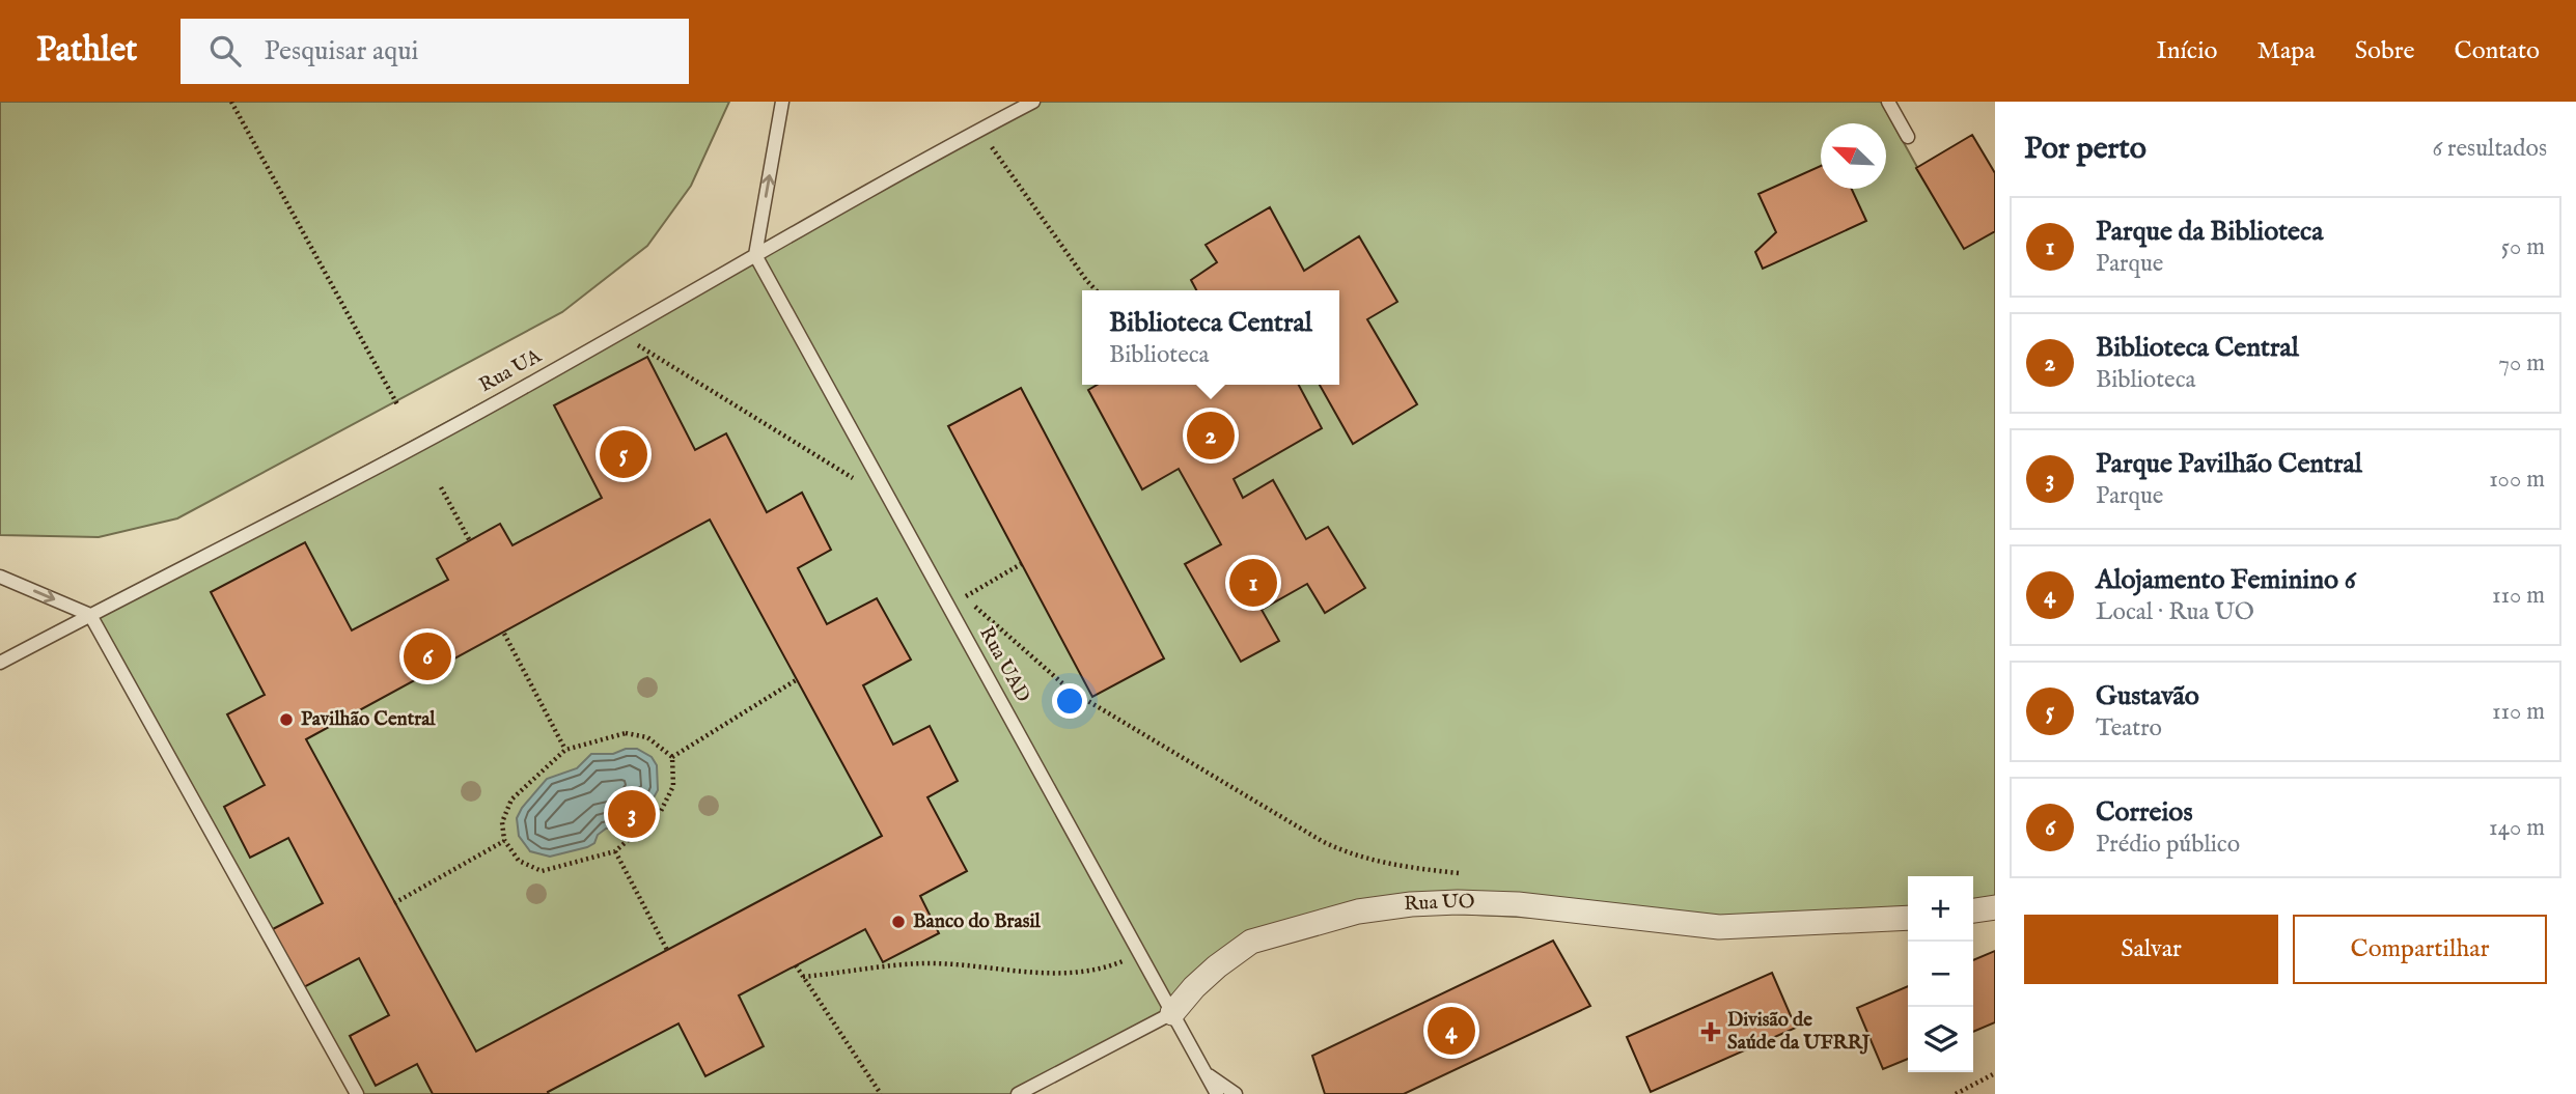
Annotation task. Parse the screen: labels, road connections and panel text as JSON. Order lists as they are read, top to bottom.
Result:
{
  "streets": {
    "street": ["Rua UO"],
    "lane": ["Rua UA", "Rua UAD"]
  },
  "crossings": [
    ["Rua UA", "Rua UAD"],
    ["Rua UAD", "Rua UO"]
  ],
  "places": {
    "other": ["Pavilhão Central", "Banco do Brasil"],
    "health": ["Divisão de Saúde da UFRRJ"]
  },
  "north": "top left",
  "page": {
    "header": "Pathlet",
    "search": "Pesquisar aqui",
    "nav": [
      "Início",
      "Mapa",
      "Sobre",
      "Contato"
    ],
    "heading": ["Por perto", "6 resultados"],
    "list": [
      {
        "mark": "1",
        "name": "Parque da Biblioteca",
        "note": "Parque",
        "value": "50 m"
      },
      {
        "mark": "2",
        "name": "Biblioteca Central",
        "note": "Biblioteca",
        "value": "70 m"
      },
      {
        "mark": "3",
        "name": "Parque Pavilhão Central",
        "note": "Parque",
        "value": "100 m"
      },
      {
        "mark": "4",
        "name": "Alojamento Feminino 6",
        "note": "Local · Rua UO",
        "value": "110 m"
      },
      {
        "mark": "5",
        "name": "Gustavão",
        "note": "Teatro",
        "value": "110 m"
      },
      {
        "mark": "6",
        "name": "Correios",
        "note": "Prédio público",
        "value": "140 m"
      }
    ],
    "popup": ["Biblioteca Central", "Biblioteca"],
    "pins": [
      "2",
      "5",
      "1",
      "6",
      "3",
      "4"
    ],
    "map_buttons": ["+", "−"],
    "buttons": ["Salvar", "Compartilhar"]
  }
}
